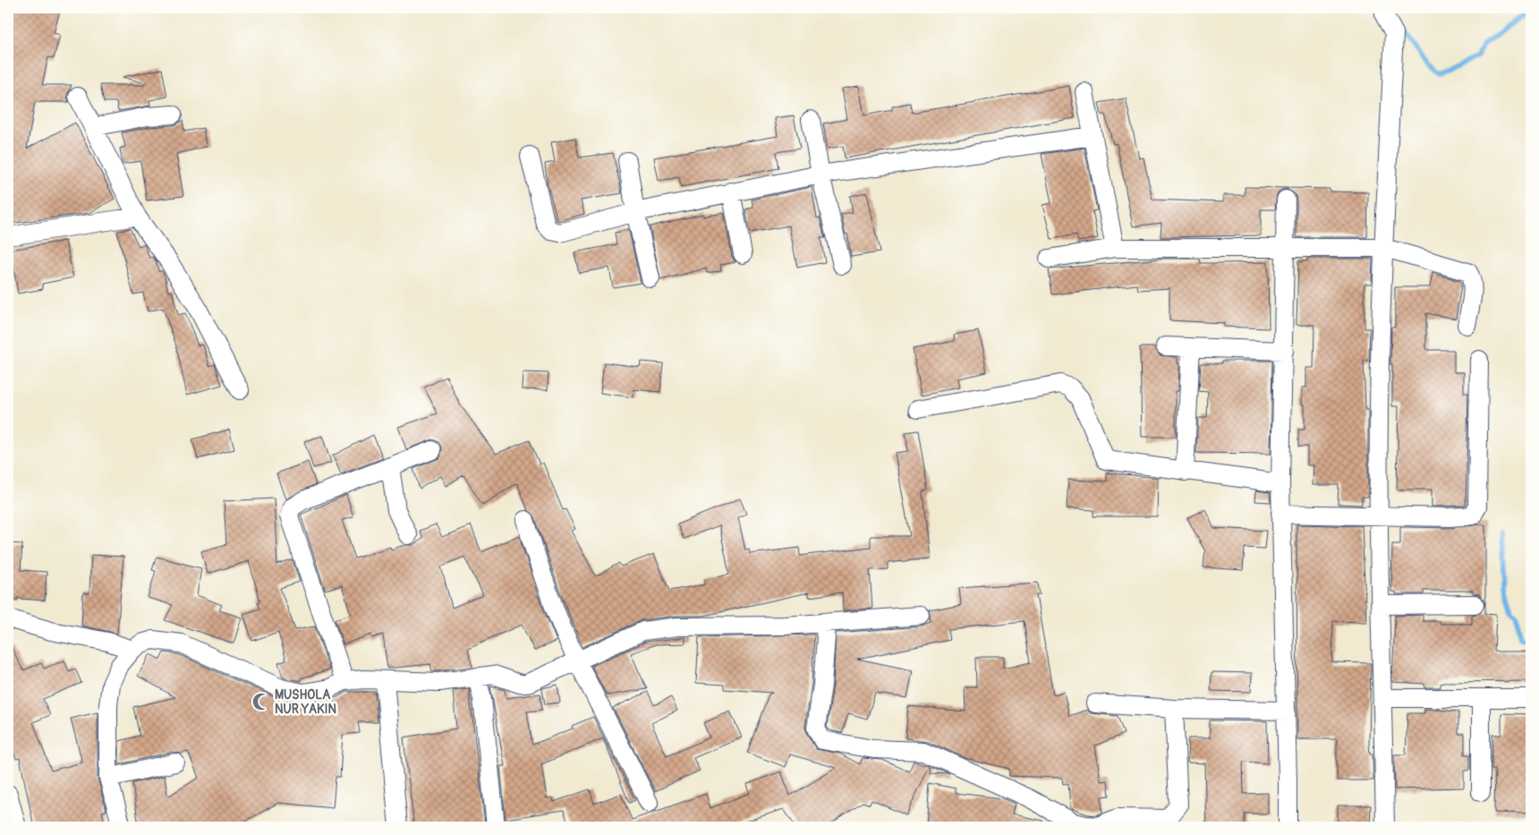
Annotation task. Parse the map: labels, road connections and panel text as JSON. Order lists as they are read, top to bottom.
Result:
{
  "places": {
    "mosque": ["MUSHOLA NUR YAKIN"]
  }
}
